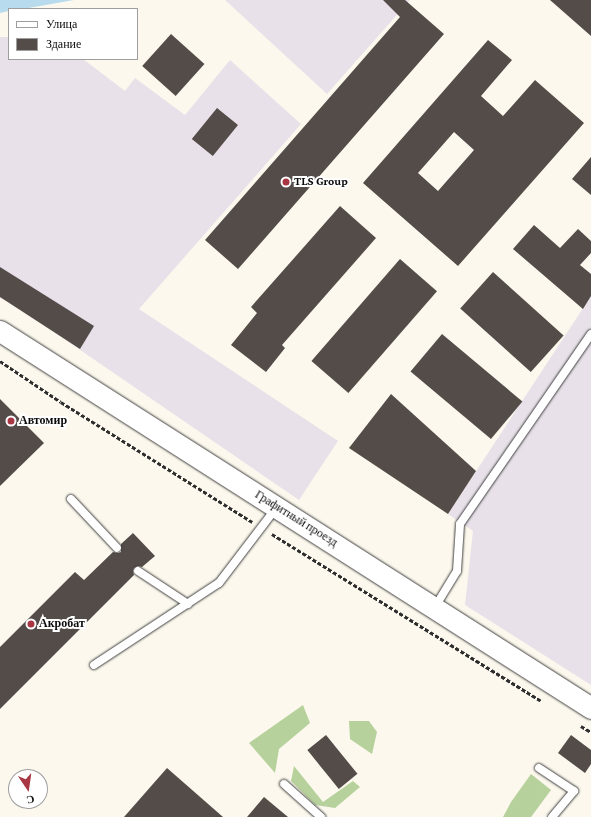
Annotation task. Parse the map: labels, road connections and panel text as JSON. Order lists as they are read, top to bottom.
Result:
{
  "streets": {
    "street": ["Графитный проезд"]
  },
  "places": ["TLS Group", "Автомир", "Акробат"],
  "legend": ["Улица", "Здание"],
  "north": "bottom"
}
